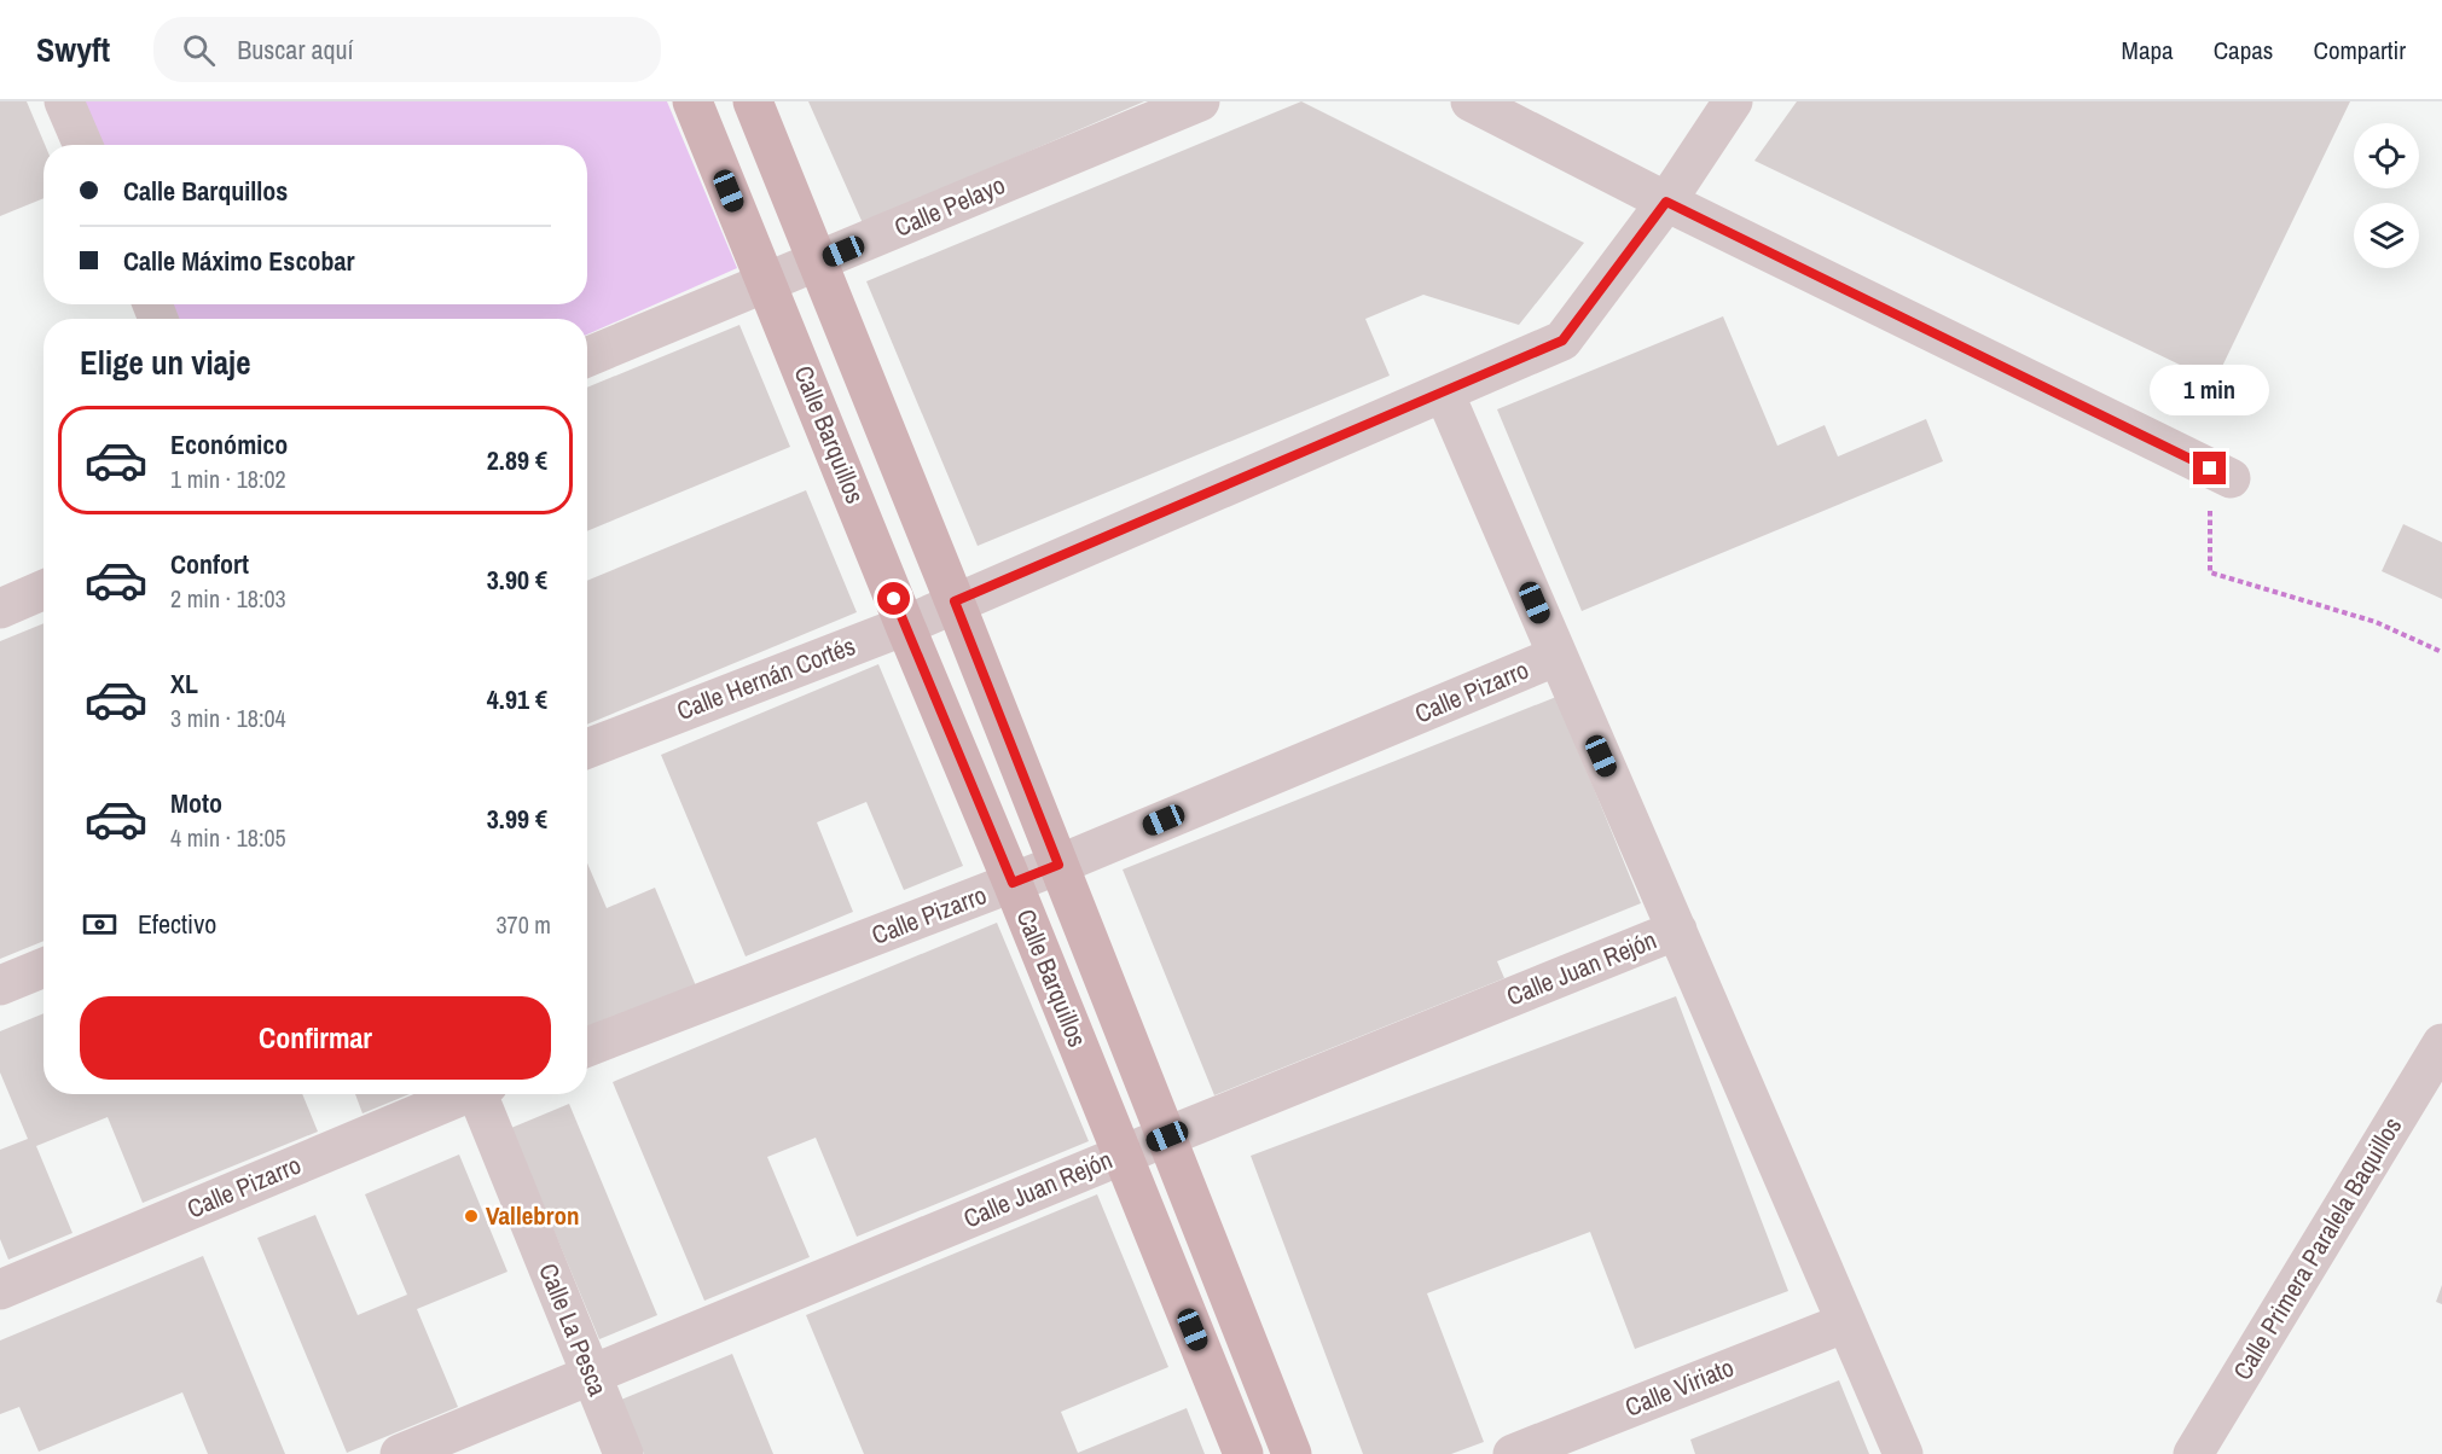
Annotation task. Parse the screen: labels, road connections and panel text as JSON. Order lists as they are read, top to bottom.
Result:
{
  "streets": {
    "main road": ["Calle Barquillos"],
    "street": [
      "Calle Pelayo",
      "Calle Hernán Cortés",
      "Calle Pizarro",
      "Calle Juan Rejón",
      "Calle Primera Paralela Baquillos",
      "Calle La Pesca",
      "Calle Viriato"
    ]
  },
  "crossings": [
    ["Calle Pelayo", "Calle Barquillos"],
    ["Calle Barquillos", "Calle Hernán Cortés"],
    ["Calle Barquillos", "Calle Pizarro"],
    ["Calle Barquillos", "Calle Juan Rejón"],
    ["Calle Juan Rejón", "Calle La Pesca"]
  ],
  "places": ["Vallebron"],
  "page": {
    "header": "Swyft",
    "search": "Buscar aquí",
    "nav": ["Mapa", "Capas", "Compartir"],
    "banner": ["Calle Barquillos", "Calle Máximo Escobar"],
    "heading": "Elige un viaje",
    "bubble": "1 min",
    "list": [
      {
        "name": "Económico",
        "note": "1 min · 18:02",
        "value": "2.89 €"
      },
      {
        "name": "Confort",
        "note": "2 min · 18:03",
        "value": "3.90 €"
      },
      {
        "name": "XL",
        "note": "3 min · 18:04",
        "value": "4.91 €"
      },
      {
        "name": "Moto",
        "note": "4 min · 18:05",
        "value": "3.99 €"
      }
    ],
    "pay": ["Efectivo", "370 m"],
    "buttons": "Confirmar"
  }
}
